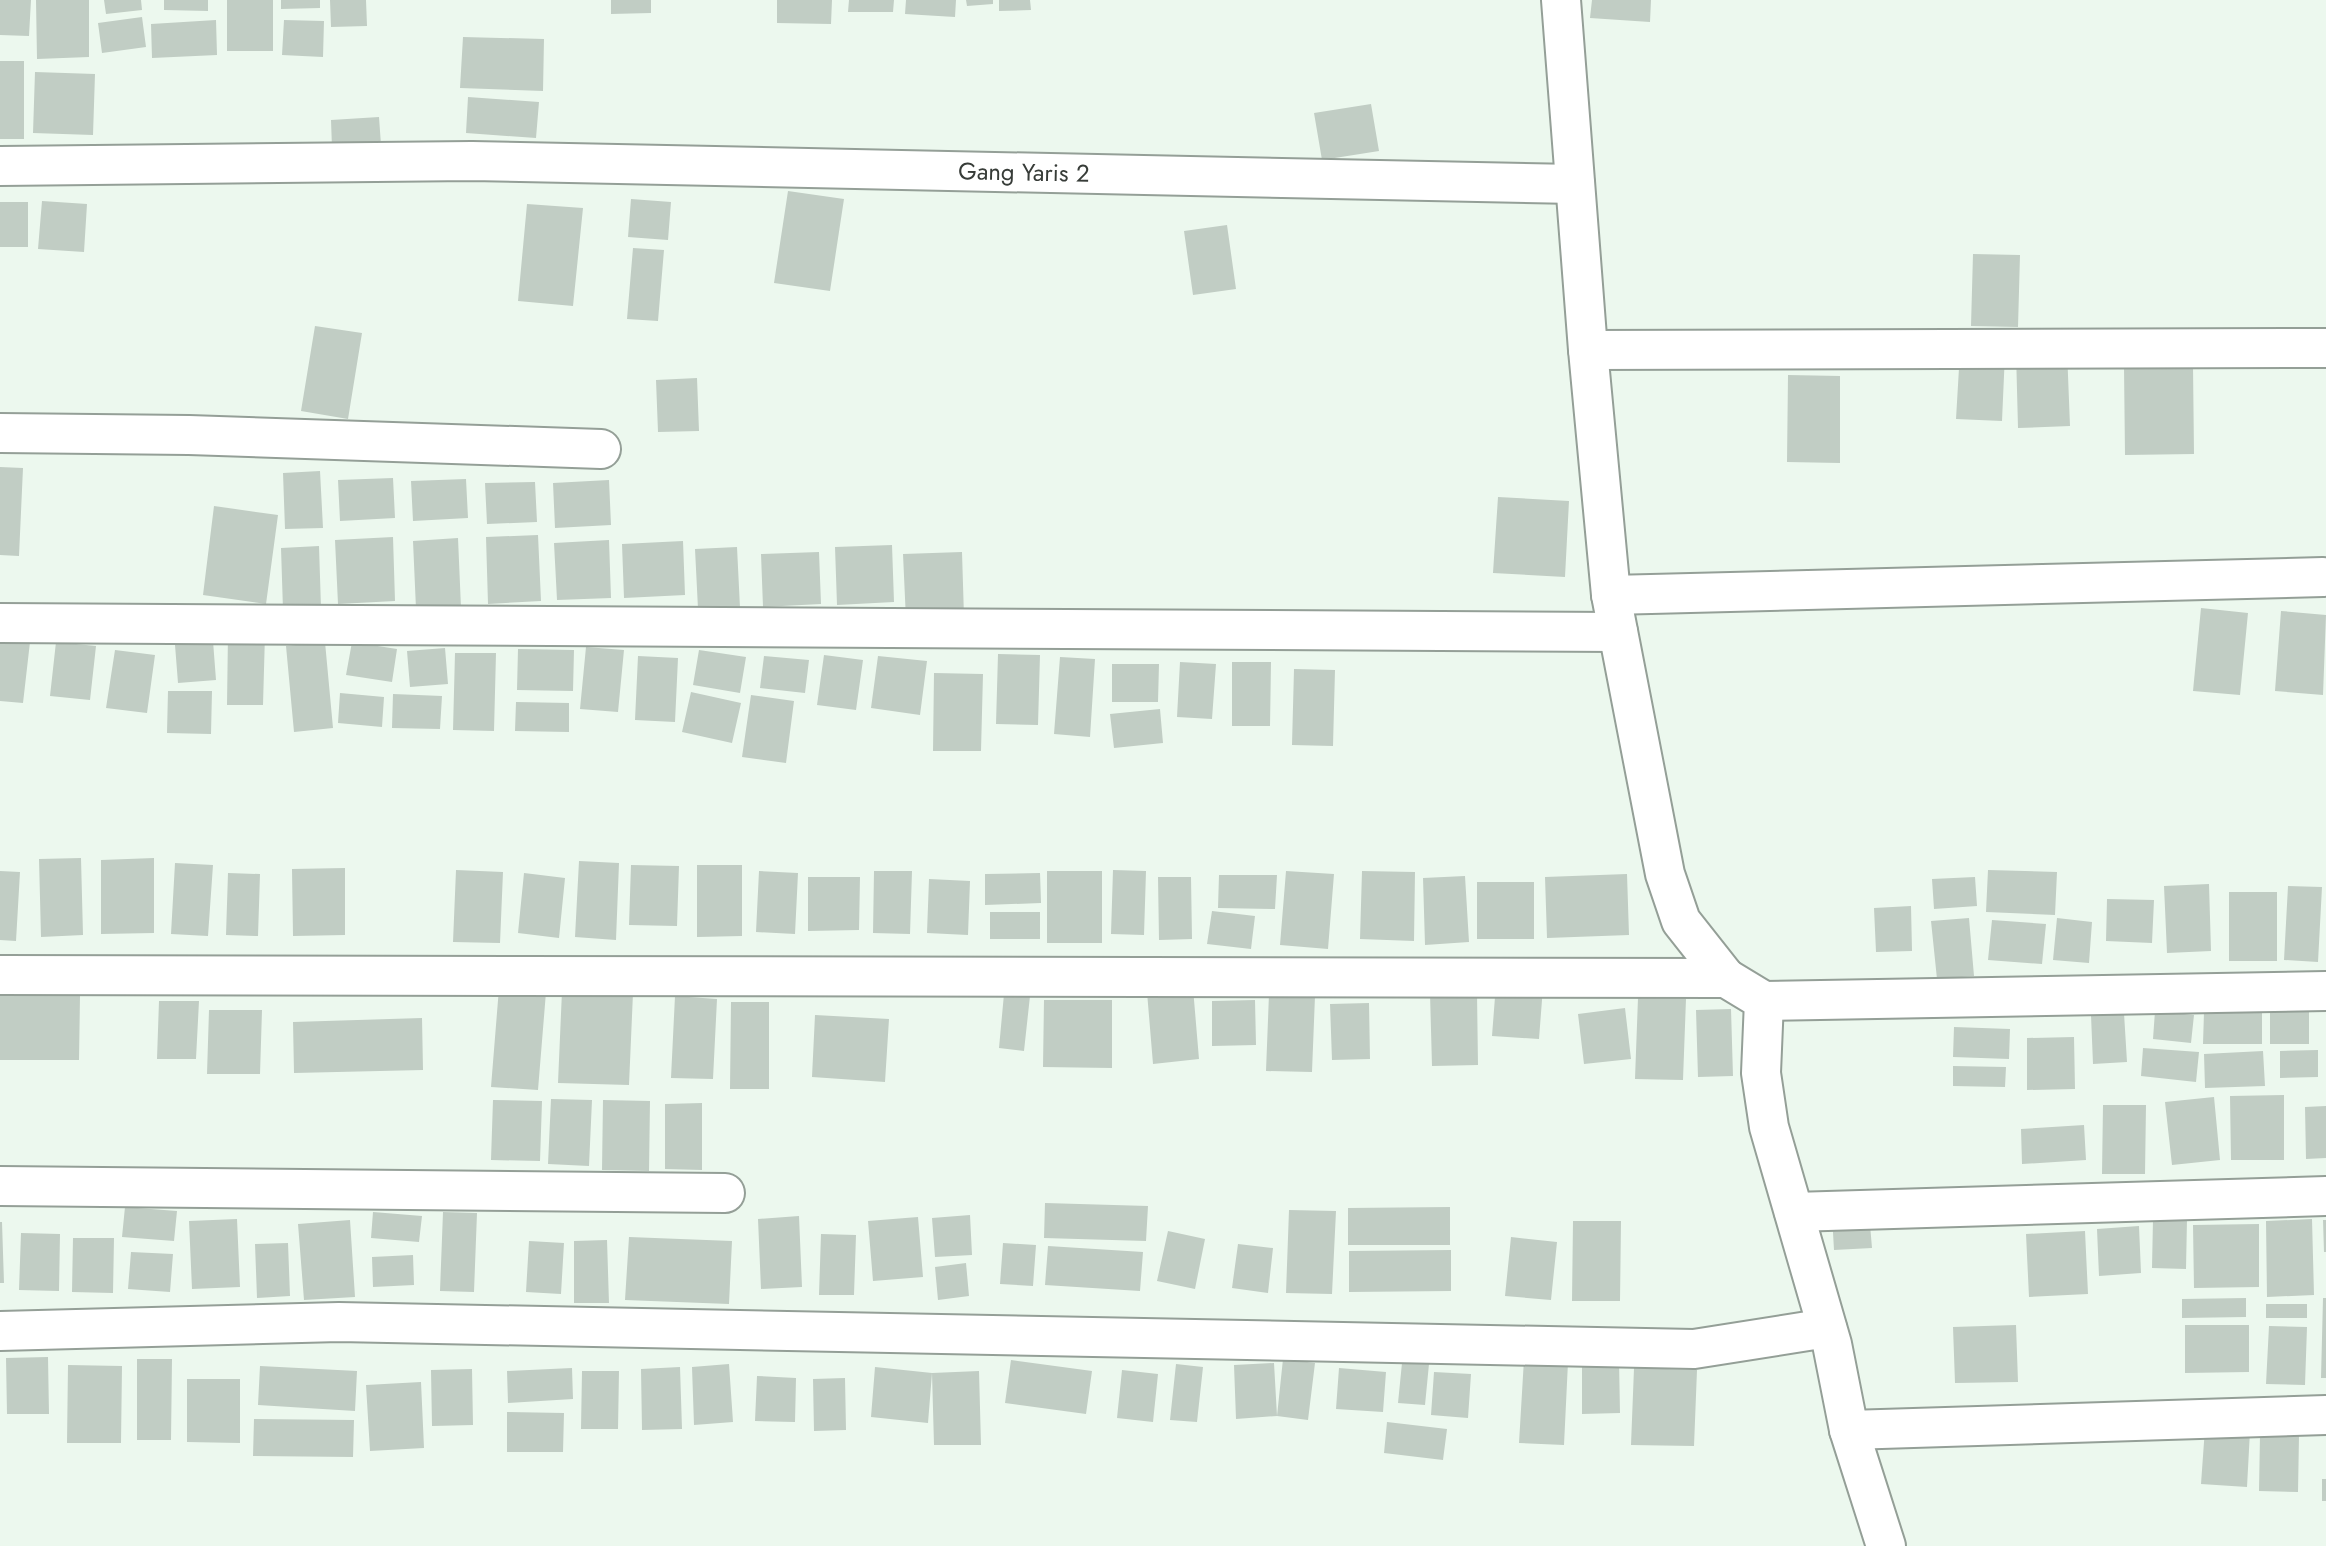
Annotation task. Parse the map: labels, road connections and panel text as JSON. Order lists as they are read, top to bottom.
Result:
{
  "streets": {
    "street": ["Gang Yaris 2"]
  }
}
